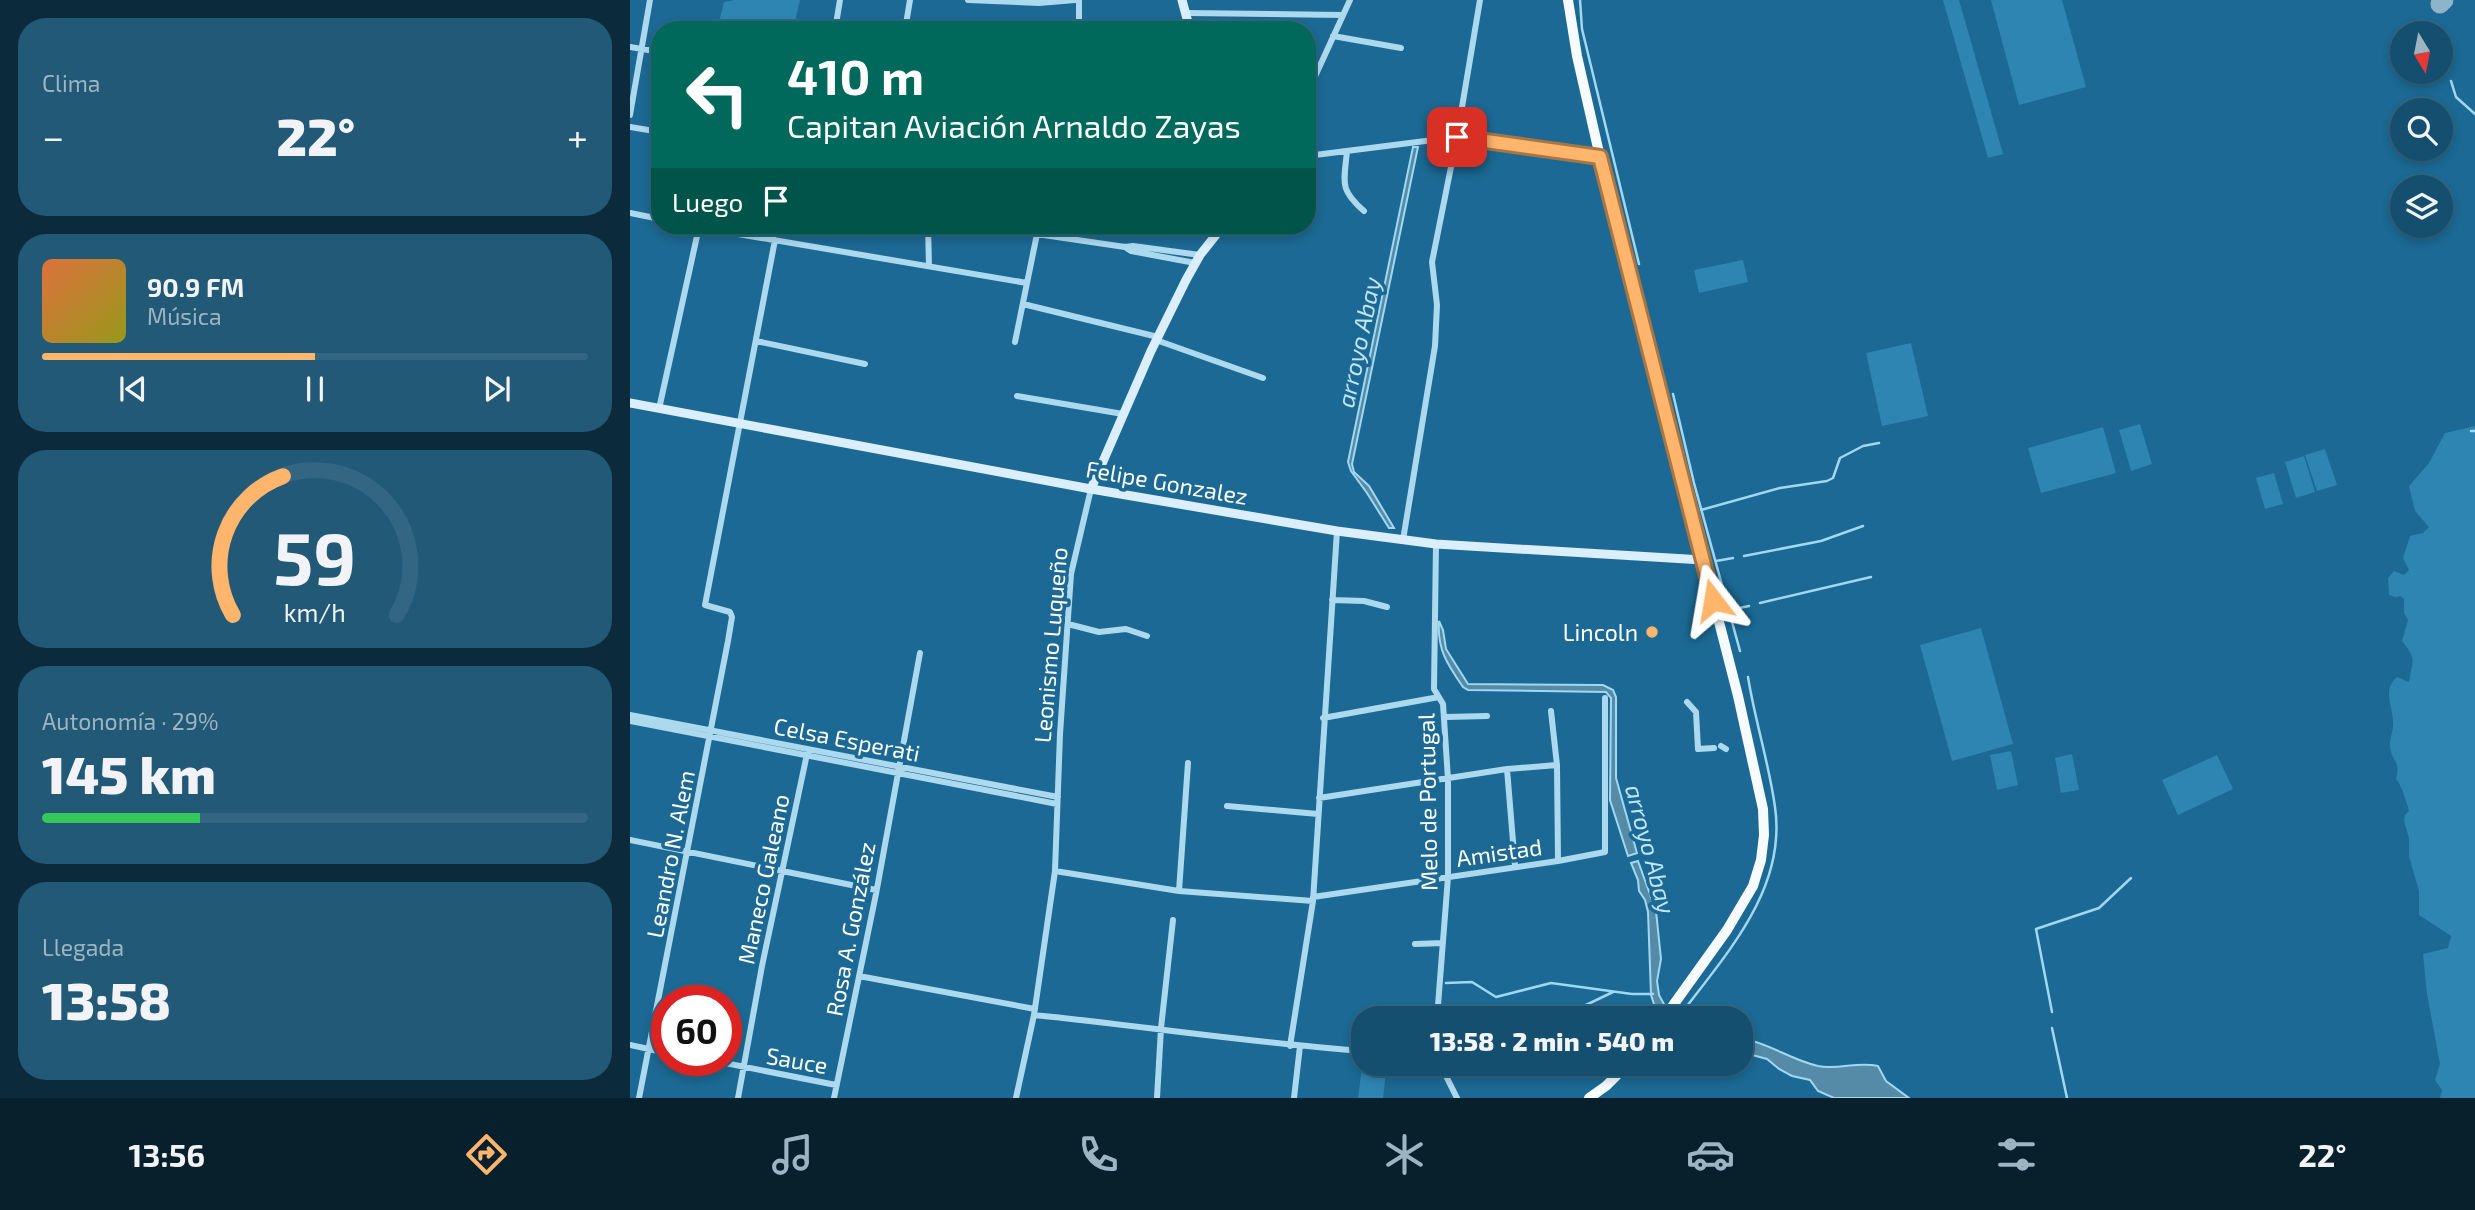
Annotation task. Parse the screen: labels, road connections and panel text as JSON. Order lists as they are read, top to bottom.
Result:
{
  "streets": {
    "street": [
      "Felipe Gonzalez",
      "Leonismo Luqueño",
      "Celsa Esperati",
      "Melo de Portugal",
      "Amistad",
      "Leandro N. Alem",
      "Maneco Galeano",
      "Rosa A. González",
      "Sauce"
    ]
  },
  "crossings": [
    ["Felipe Gonzalez", "Leonismo Luqueño"],
    ["Felipe Gonzalez", "Melo de Portugal"],
    ["Felipe Gonzalez", "Leandro N. Alem"],
    ["Leonismo Luqueño", "Celsa Esperati"],
    ["Leonismo Luqueño", "Amistad"],
    ["Celsa Esperati", "Leandro N. Alem"],
    ["Celsa Esperati", "Maneco Galeano"],
    ["Celsa Esperati", "Rosa A. González"],
    ["Melo de Portugal", "Amistad"],
    ["Maneco Galeano", "Sauce"],
    ["Rosa A. González", "Sauce"]
  ],
  "water": ["arroyo Abay"],
  "places": ["Lincoln"],
  "north": "bottom",
  "page": {
    "tile": [
      "Clima",
      ["Autonomía · 29%", "145 km"],
      ["Llegada", "13:58"]
    ],
    "turn": ["410 m", "Capitan Aviación Arnaldo Zayas"],
    "heat": ["−", "22°", "+"],
    "then": "Luego",
    "song": ["90.9 FM", "Música"],
    "limit": "60",
    "trip": "13:58 · 2 min · 540 m",
    "tabs": ["13:56", "22°"],
    "gauge": ["59", "km/h"]
  }
}
